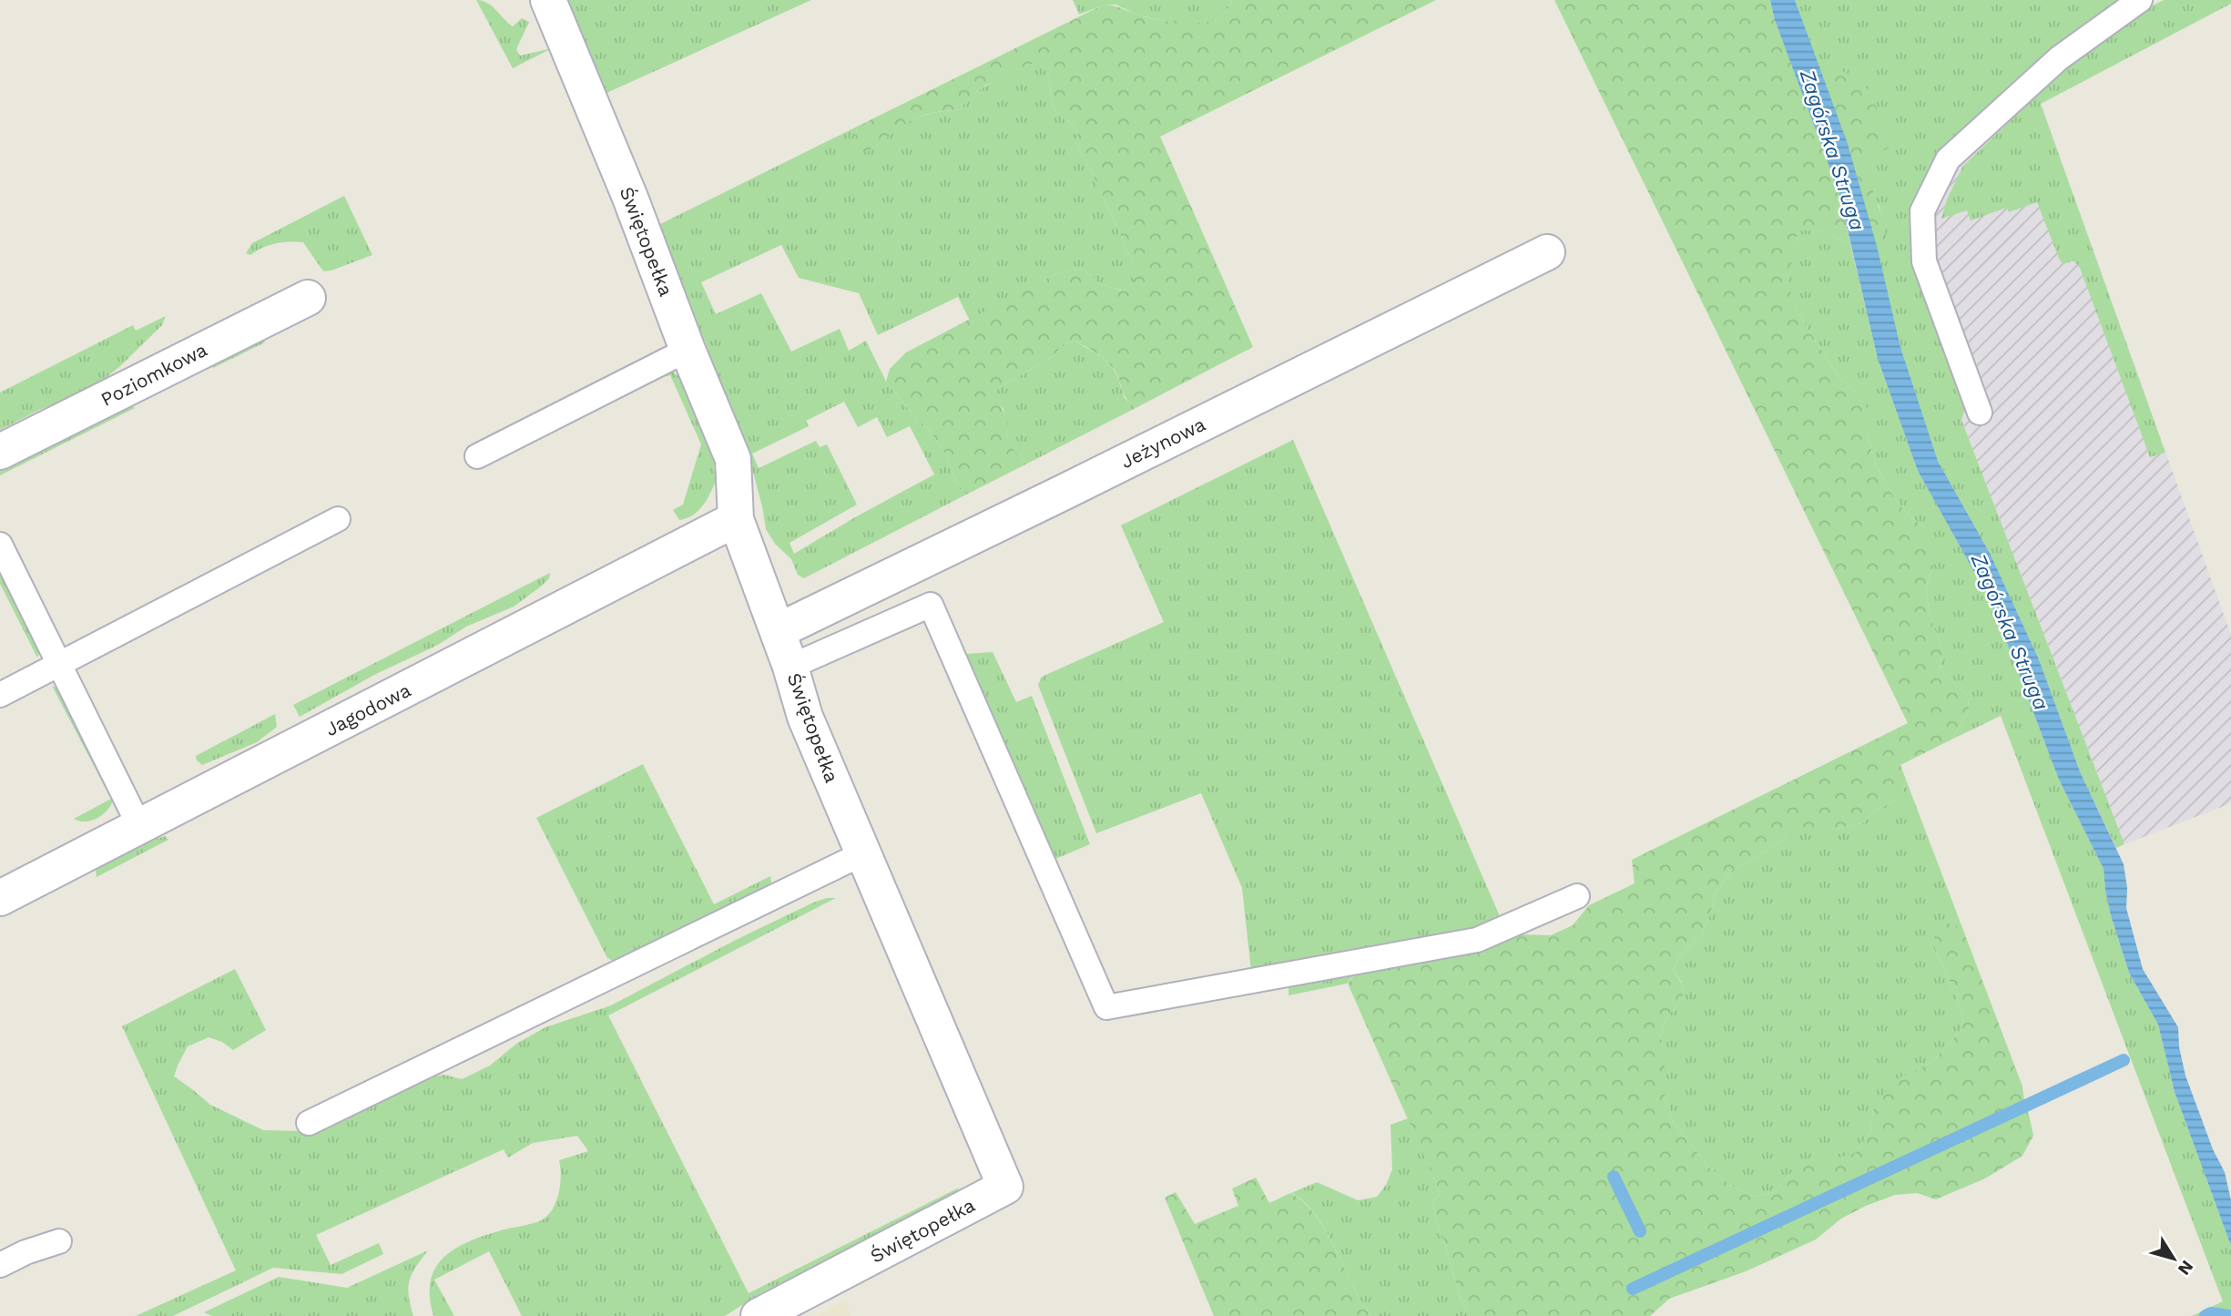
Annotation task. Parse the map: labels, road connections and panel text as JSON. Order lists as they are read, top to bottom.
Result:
{
  "streets": {
    "street": [
      "Świętopełka",
      "Poziomkowa",
      "Jeżynowa",
      "Jagodowa"
    ]
  },
  "crossings": [
    ["Świętopełka", "Jeżynowa"],
    ["Świętopełka", "Jagodowa"]
  ],
  "water": ["Zagórska Struga"],
  "north": "bottom right"
}
